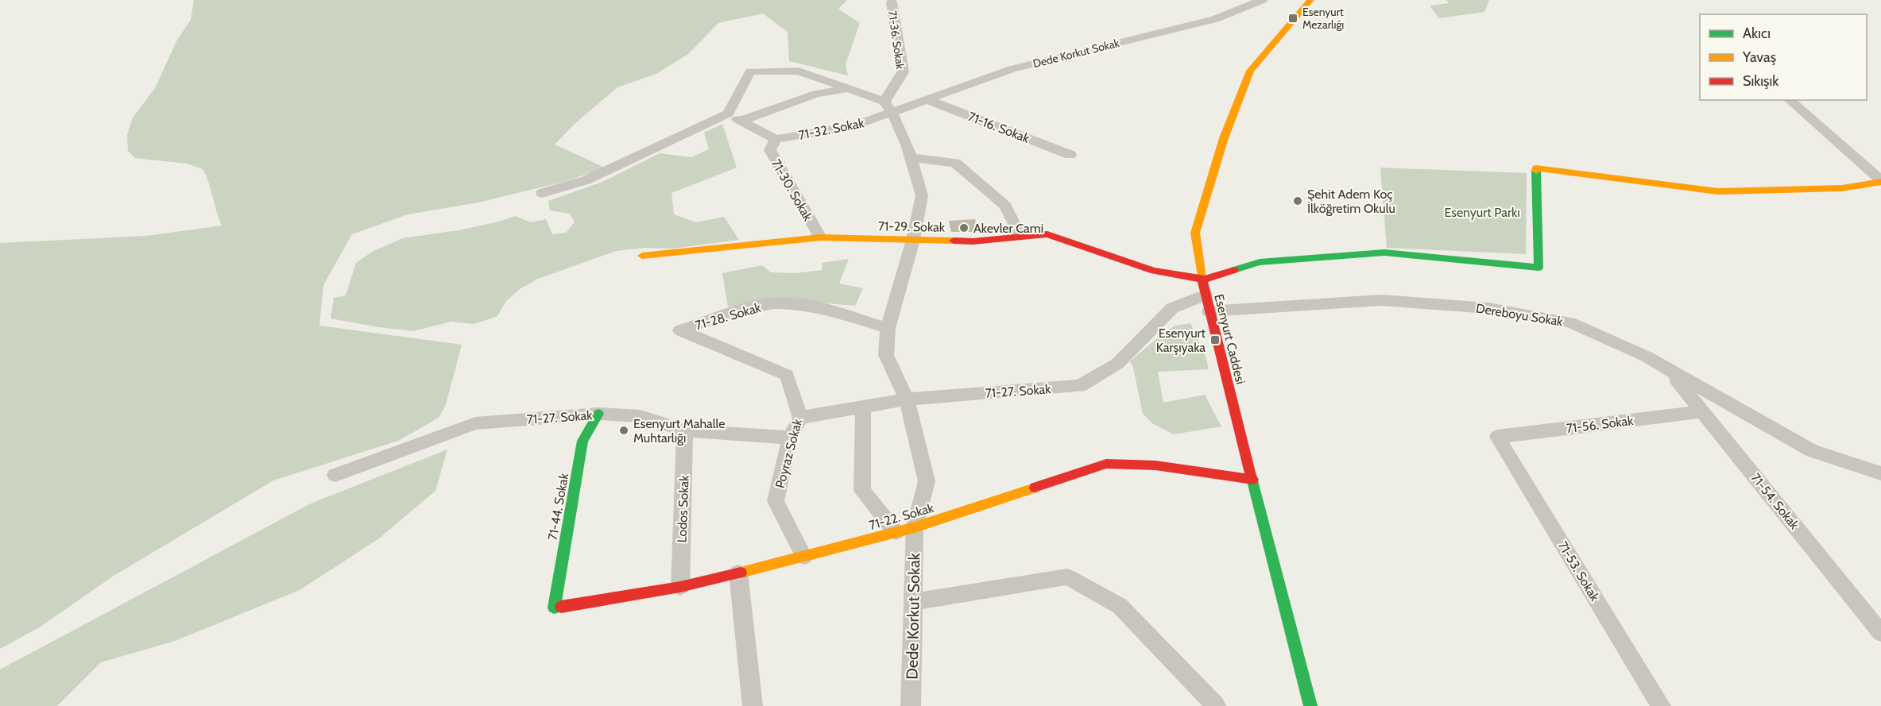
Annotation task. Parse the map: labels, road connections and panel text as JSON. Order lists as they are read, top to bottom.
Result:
{
  "streets": {
    "street": [
      "71-36. Sokak",
      "Dede Korkut Sokak",
      "71-16. Sokak",
      "71-32. Sokak",
      "71-30. Sokak",
      "71-29. Sokak",
      "Dereboyu Sokak",
      "71-28. Sokak",
      "Esenyurt Caddesi",
      "71-27. Sokak",
      "71-56. Sokak",
      "Poyraz Sokak",
      "71-54. Sokak",
      "71-44. Sokak",
      "Lodos Sokak",
      "71-22. Sokak",
      "71-53. Sokak"
    ]
  },
  "crossings": [
    ["71-36. Sokak", "Dede Korkut Sokak"],
    ["71-36. Sokak", "71-32. Sokak"],
    ["Dede Korkut Sokak", "71-16. Sokak"],
    ["Dede Korkut Sokak", "71-32. Sokak"],
    ["Dede Korkut Sokak", "71-29. Sokak"],
    ["Dede Korkut Sokak", "71-28. Sokak"],
    ["Dede Korkut Sokak", "71-27. Sokak"],
    ["Dede Korkut Sokak", "71-22. Sokak"],
    ["71-32. Sokak", "71-30. Sokak"],
    ["71-30. Sokak", "71-29. Sokak"],
    ["71-29. Sokak", "Esenyurt Caddesi"],
    ["Dereboyu Sokak", "Esenyurt Caddesi"],
    ["Dereboyu Sokak", "71-54. Sokak"],
    ["71-28. Sokak", "Poyraz Sokak"],
    ["Esenyurt Caddesi", "71-27. Sokak"],
    ["Esenyurt Caddesi", "71-22. Sokak"],
    ["71-27. Sokak", "Poyraz Sokak"],
    ["71-27. Sokak", "71-44. Sokak"],
    ["71-27. Sokak", "Lodos Sokak"],
    ["71-56. Sokak", "71-54. Sokak"],
    ["71-56. Sokak", "71-53. Sokak"],
    ["Poyraz Sokak", "71-22. Sokak"],
    ["71-44. Sokak", "71-22. Sokak"],
    ["Lodos Sokak", "71-22. Sokak"]
  ],
  "parks": ["Esenyurt Parkı"],
  "places": {
    "transit": ["Esenyurt Mezarlığı", "Esenyurt Karşıyaka"],
    "other": ["Şehit Adem Koç İlköğretim Okulu", "Akevler Cami", "Esenyurt Mahalle Muhtarlığı"]
  },
  "legend": ["Akıcı", "Yavaş", "Sıkışık"]
}
